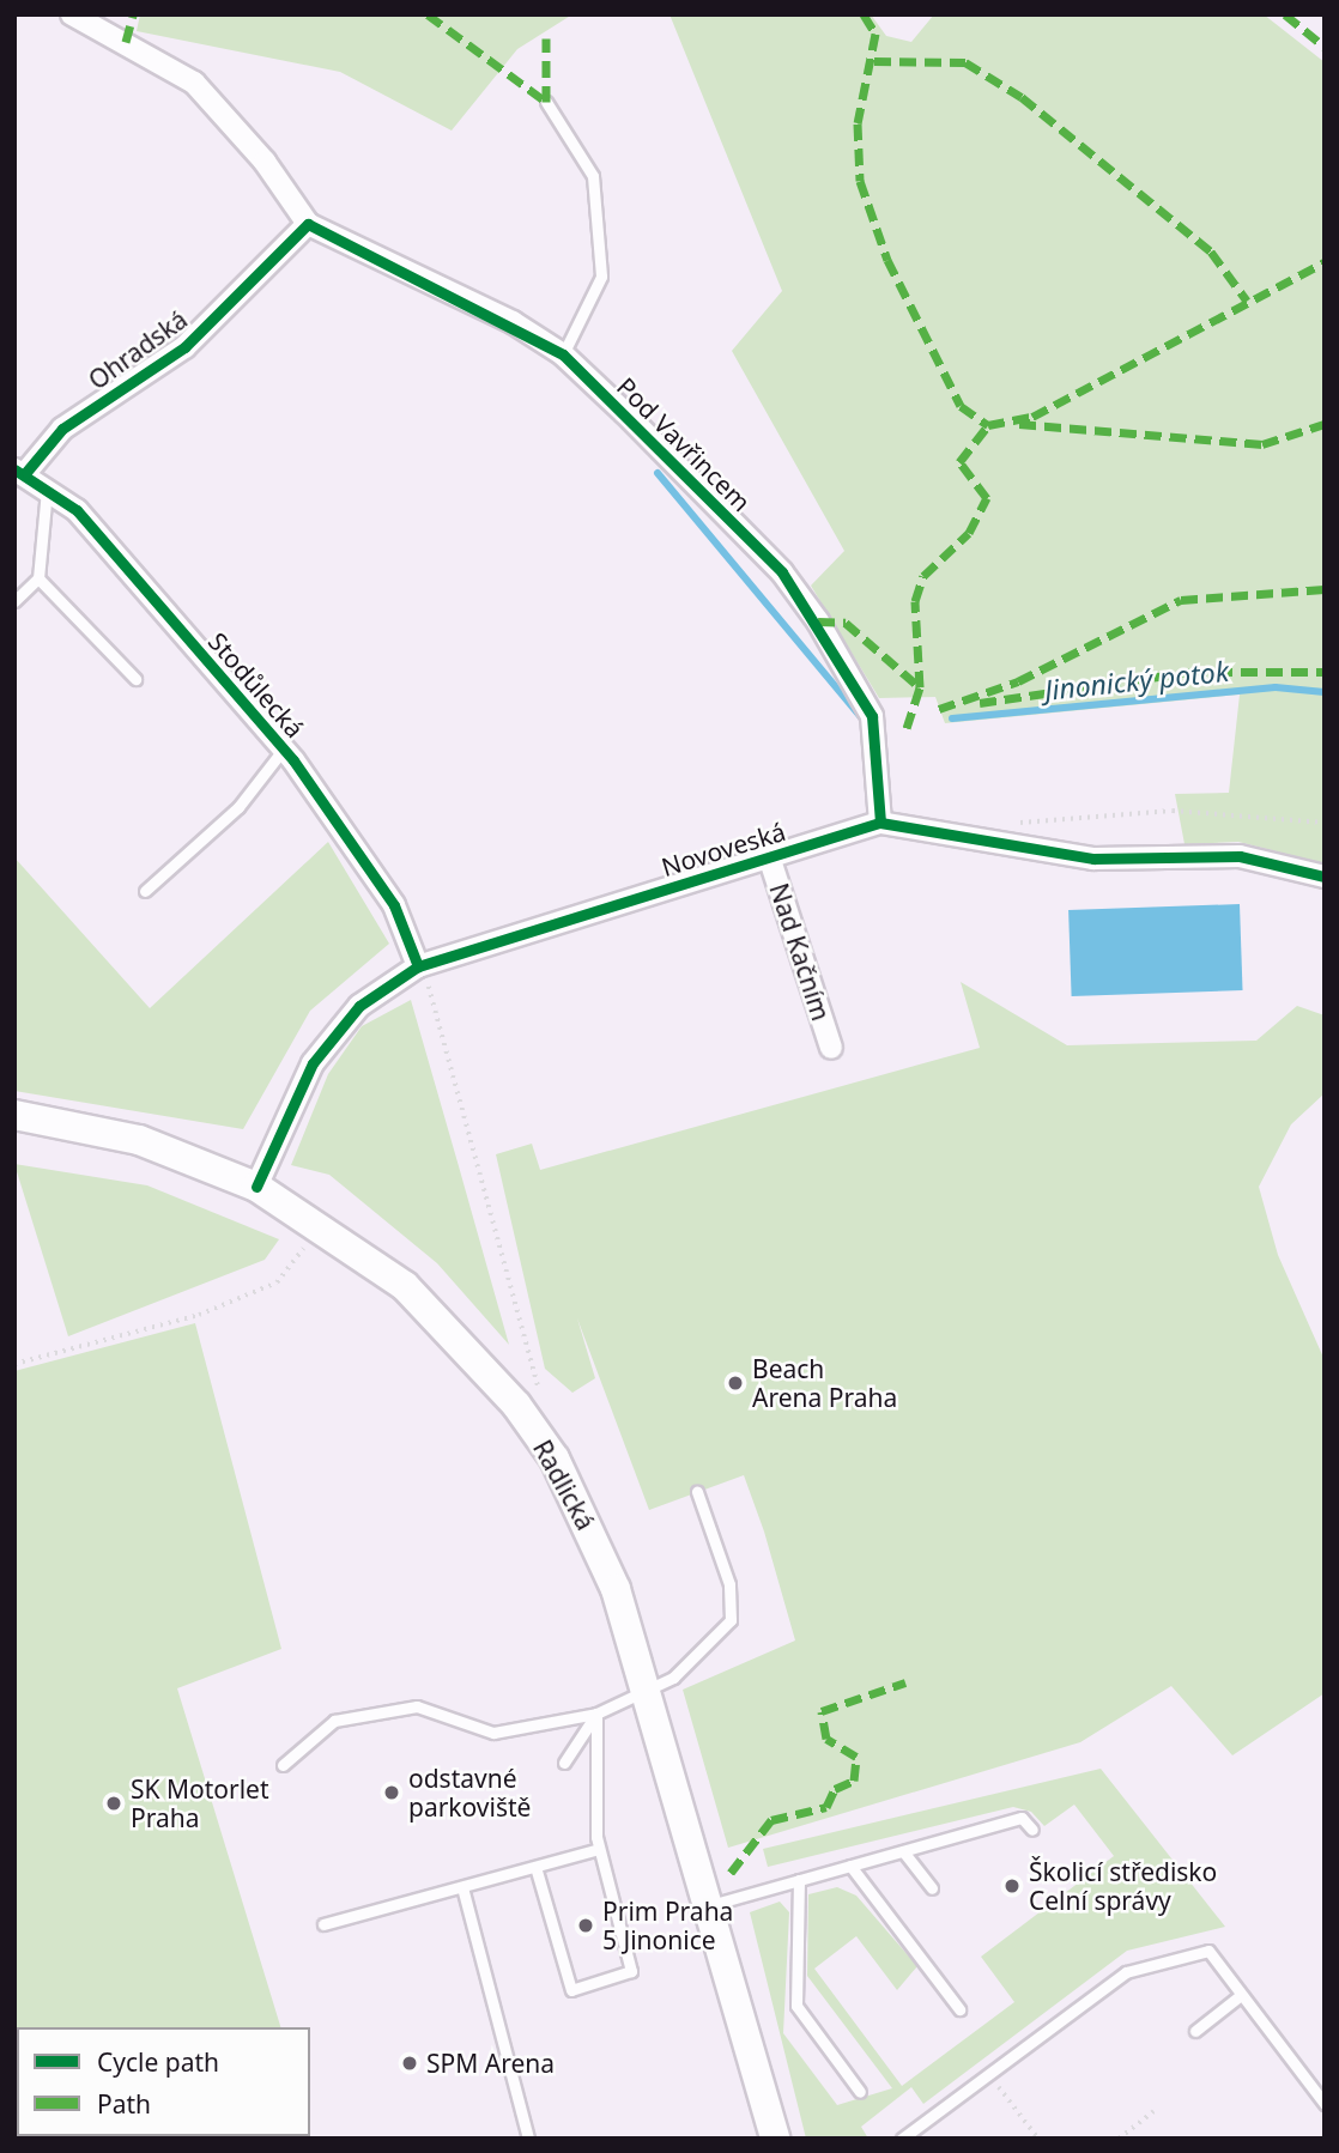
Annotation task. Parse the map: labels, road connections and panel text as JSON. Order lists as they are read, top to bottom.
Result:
{
  "streets": {
    "main road": ["Radlická"],
    "street": [
      "Ohradská",
      "Pod Vavřincem",
      "Stodůlecká",
      "Novoveská",
      "Nad Kačním"
    ]
  },
  "crossings": [
    ["Ohradská", "Pod Vavřincem"],
    ["Ohradská", "Stodůlecká"],
    ["Pod Vavřincem", "Novoveská"],
    ["Stodůlecká", "Novoveská"],
    ["Novoveská", "Nad Kačním"],
    ["Novoveská", "Radlická"]
  ],
  "water": ["Jinonický potok"],
  "places": [
    "Beach Arena Praha",
    "odstavné parkoviště",
    "SK Motorlet Praha",
    "Školicí středisko Celní správy",
    "Prim Praha 5 Jinonice",
    "SPM Arena"
  ],
  "legend": ["Cycle path", "Path"]
}
